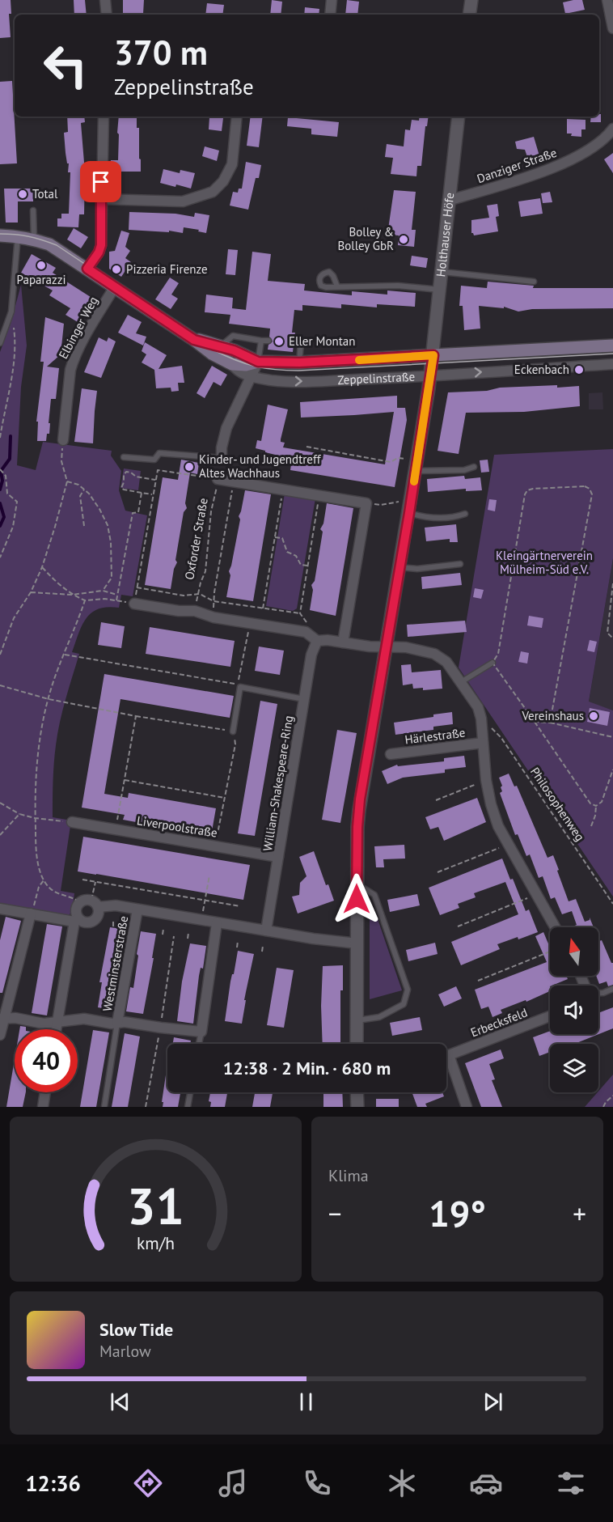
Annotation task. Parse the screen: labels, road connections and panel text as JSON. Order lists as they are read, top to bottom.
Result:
{
  "streets": {
    "main road": ["Zeppelinstraße"],
    "street": [
      "Danziger Straße",
      "Holthauser Höfe",
      "Elbinger Weg",
      "Härlestraße",
      "William-Shakespeare-Ring",
      "Liverpoolstraße",
      "Westminsterstraße",
      "Erbecksfeld"
    ],
    "path": ["Oxforder Straße", "Philosophenweg"]
  },
  "crossings": [
    ["Danziger Straße", "Holthauser Höfe"],
    ["Holthauser Höfe", "Zeppelinstraße"],
    ["Holthauser Höfe", "Härlestraße"],
    ["Elbinger Weg", "Zeppelinstraße"],
    ["Härlestraße", "Philosophenweg"],
    ["William-Shakespeare-Ring", "Liverpoolstraße"]
  ],
  "parks": ["Kleingärtnerverein Mülheim-Süd e.V."],
  "places": [
    "Total",
    "Bolley & Bolley GbR",
    "Paparazzi",
    "Pizzeria Firenze",
    "Eller Montan",
    "Eckenbach",
    "Kinder- und Jugendtreff Altes Wachhaus",
    "Vereinshaus"
  ],
  "north": "top",
  "page": {
    "turn": ["370 m", "Zeppelinstraße"],
    "limit": "40",
    "trip": "12:38 · 2 Min. · 680 m",
    "tile": "Klima",
    "heat": ["−", "19°", "+"],
    "song": ["Slow Tide", "Marlow"],
    "tabs": "12:36",
    "gauge": ["31", "km/h"]
  }
}
